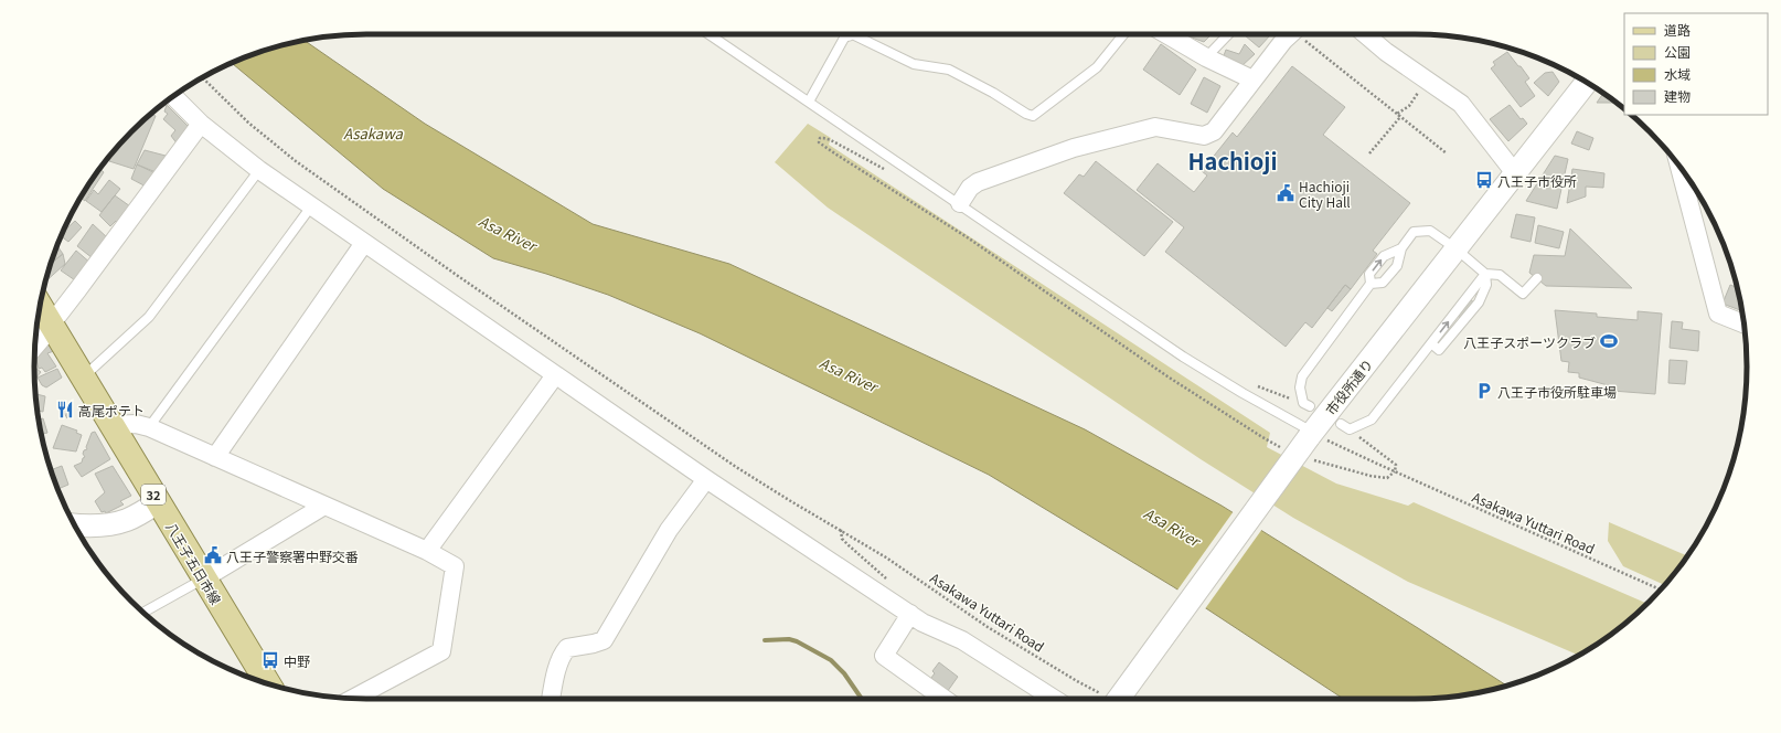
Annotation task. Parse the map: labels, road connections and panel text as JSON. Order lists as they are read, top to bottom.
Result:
{
  "streets": {
    "main road": ["32", "八王子五日市線"],
    "street": ["市役所通り"],
    "path": ["Asakawa Yuttari Road"]
  },
  "crossings": [
    ["市役所通り", "Asakawa Yuttari Road"]
  ],
  "districts": ["Hachioji"],
  "water": ["Asakawa", "Asa River"],
  "places": {
    "bus stop": ["八王子市役所", "中野"],
    "public building": ["Hachioji City Hall", "八王子警察署中野交番"],
    "sports": ["八王子スポーツクラブ"],
    "parking": ["八王子市役所駐車場"],
    "restaurant": ["高尾ポテト"]
  },
  "legend": [
    "道路",
    "公園",
    "水域",
    "建物"
  ]
}
